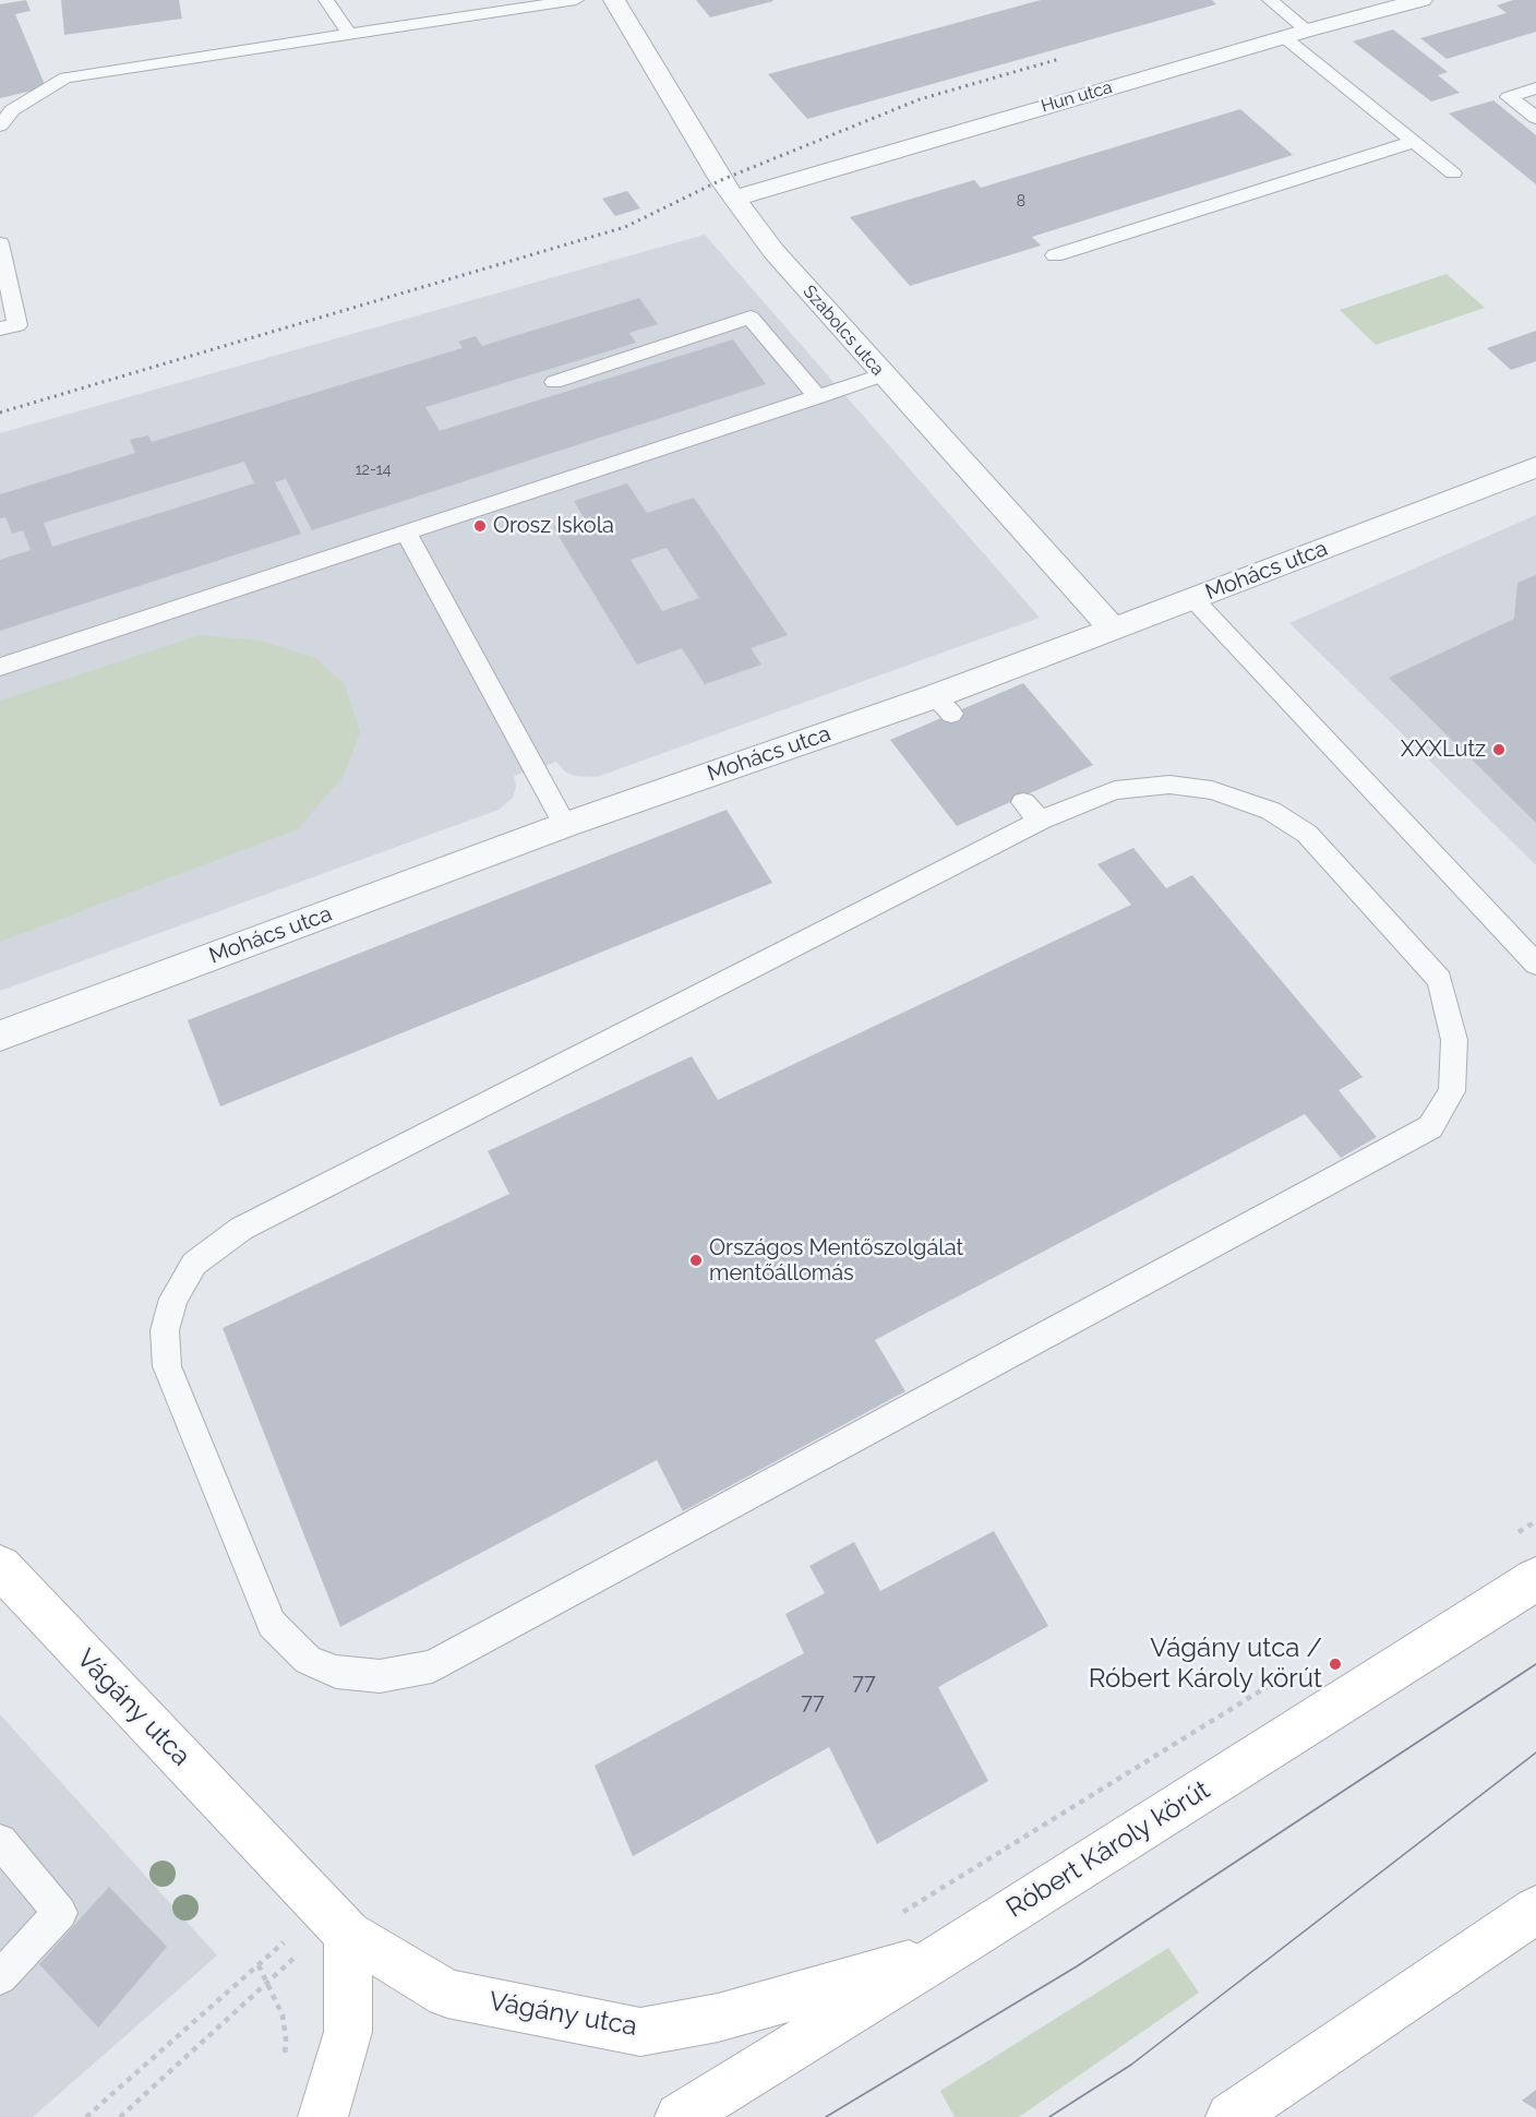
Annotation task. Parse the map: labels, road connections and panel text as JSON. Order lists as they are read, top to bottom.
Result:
{
  "streets": {
    "main road": ["Vágány utca", "Róbert Károly körút"],
    "street": ["Hun utca", "Szabolcs utca", "Mohács utca"]
  },
  "crossings": [
    ["Hun utca", "Szabolcs utca"],
    ["Szabolcs utca", "Mohács utca"],
    ["Vágány utca", "Róbert Károly körút"]
  ],
  "places": [
    "Orosz Iskola",
    "XXXLutz",
    "Országos Mentőszolgálat mentőállomás",
    "Vágány utca / Róbert Károly körút"
  ],
  "house_numbers": [
    "8",
    "12-14",
    "77",
    "77"
  ]
}
